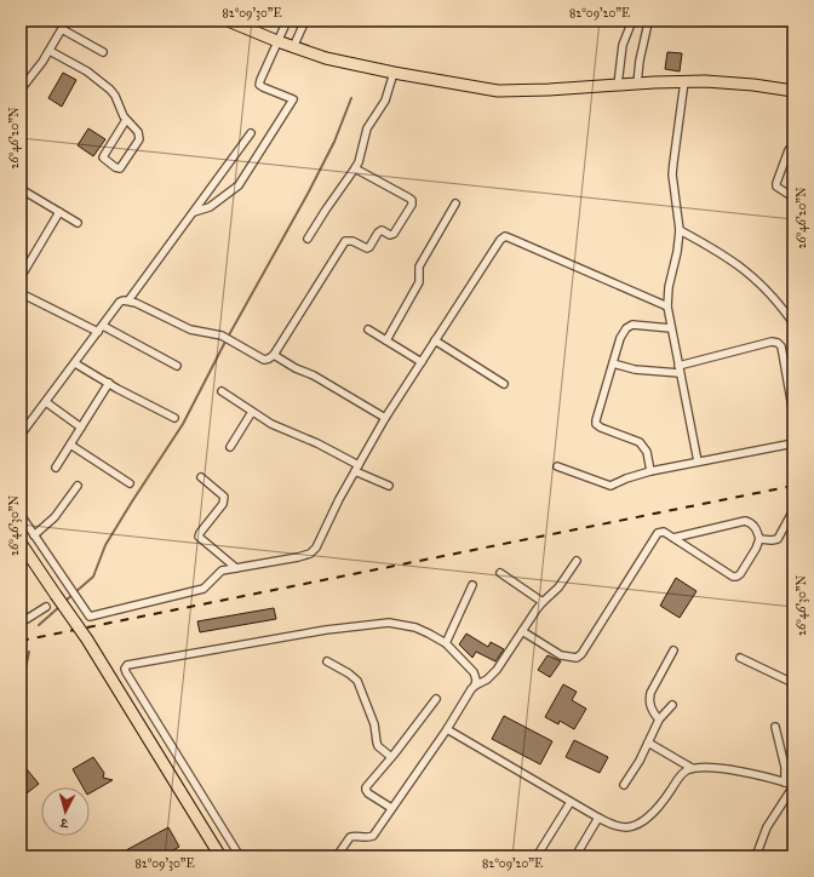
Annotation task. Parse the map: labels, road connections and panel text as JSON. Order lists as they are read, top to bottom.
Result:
{
  "north": "bottom",
  "coordinates": [
    "82°09'30\"E",
    "82°09'20\"E",
    "26°46'20\"N",
    "26°46'30\"N"
  ]
}
